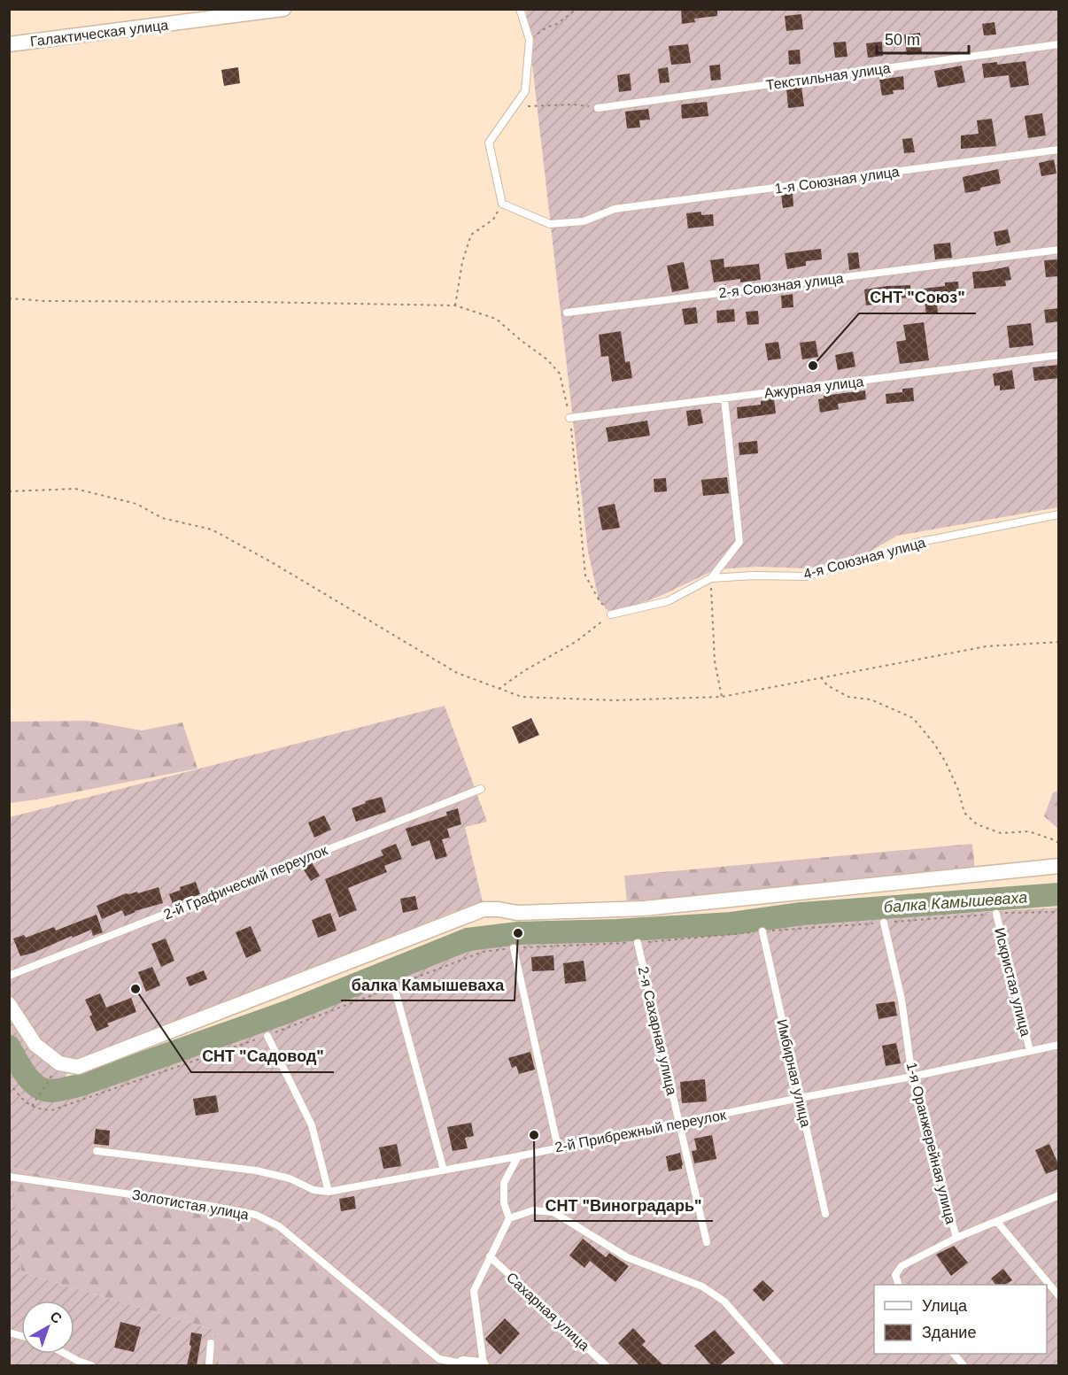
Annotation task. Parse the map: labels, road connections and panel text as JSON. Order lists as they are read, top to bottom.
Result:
{
  "streets": {
    "street": ["Галактическая улица", "Золотистая улица"],
    "lane": [
      "Текстильная улица",
      "1-я Союзная улица",
      "2-я Союзная улица",
      "Ажурная улица",
      "4-я Союзная улица",
      "2-й Графический переулок",
      "Искристая улица",
      "2-я Сахарная улица",
      "Имбирная улица",
      "2-й Прибрежный переулок",
      "1-я Оранжерейная улица",
      "Сахарная улица"
    ]
  },
  "crossings": [
    ["Искристая улица", "2-й Прибрежный переулок"],
    ["2-я Сахарная улица", "2-й Прибрежный переулок"],
    ["Имбирная улица", "2-й Прибрежный переулок"],
    ["2-й Прибрежный переулок", "1-я Оранжерейная улица"]
  ],
  "water": ["балка Камышеваха"],
  "places": [
    "СНТ \"Союз\"",
    "балка Камышеваха",
    "СНТ \"Садовод\"",
    "СНТ \"Виноградарь\""
  ],
  "legend": ["Улица", "Здание"],
  "scale_bar": "50 m",
  "north": "top right"
}
